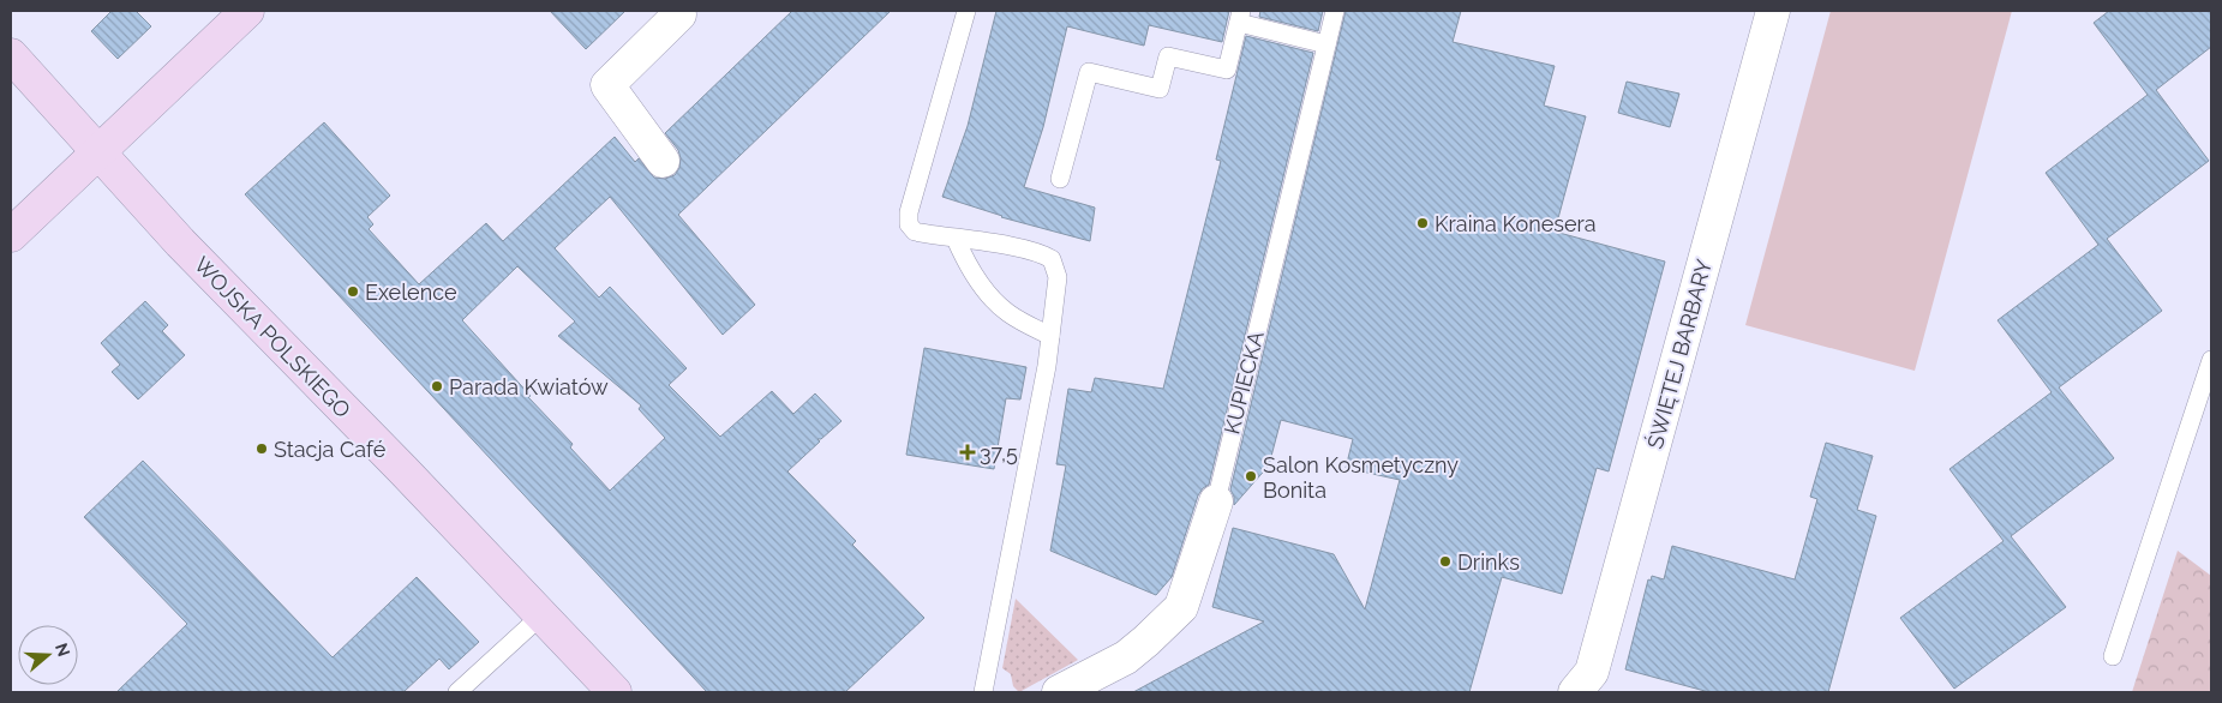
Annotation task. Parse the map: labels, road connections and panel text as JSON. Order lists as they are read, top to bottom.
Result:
{
  "streets": {
    "street": ["WOJSKA POLSKIEGO", "ŚWIĘTEJ BARBARY", "KUPIECKA"]
  },
  "places": {
    "other": [
      "Kraina Konesera",
      "Exelence",
      "Parada Kwiatów",
      "Stacja Café",
      "Salon Kosmetyczny Bonita",
      "Drinks"
    ],
    "health": ["37,5"]
  },
  "north": "right"
}
